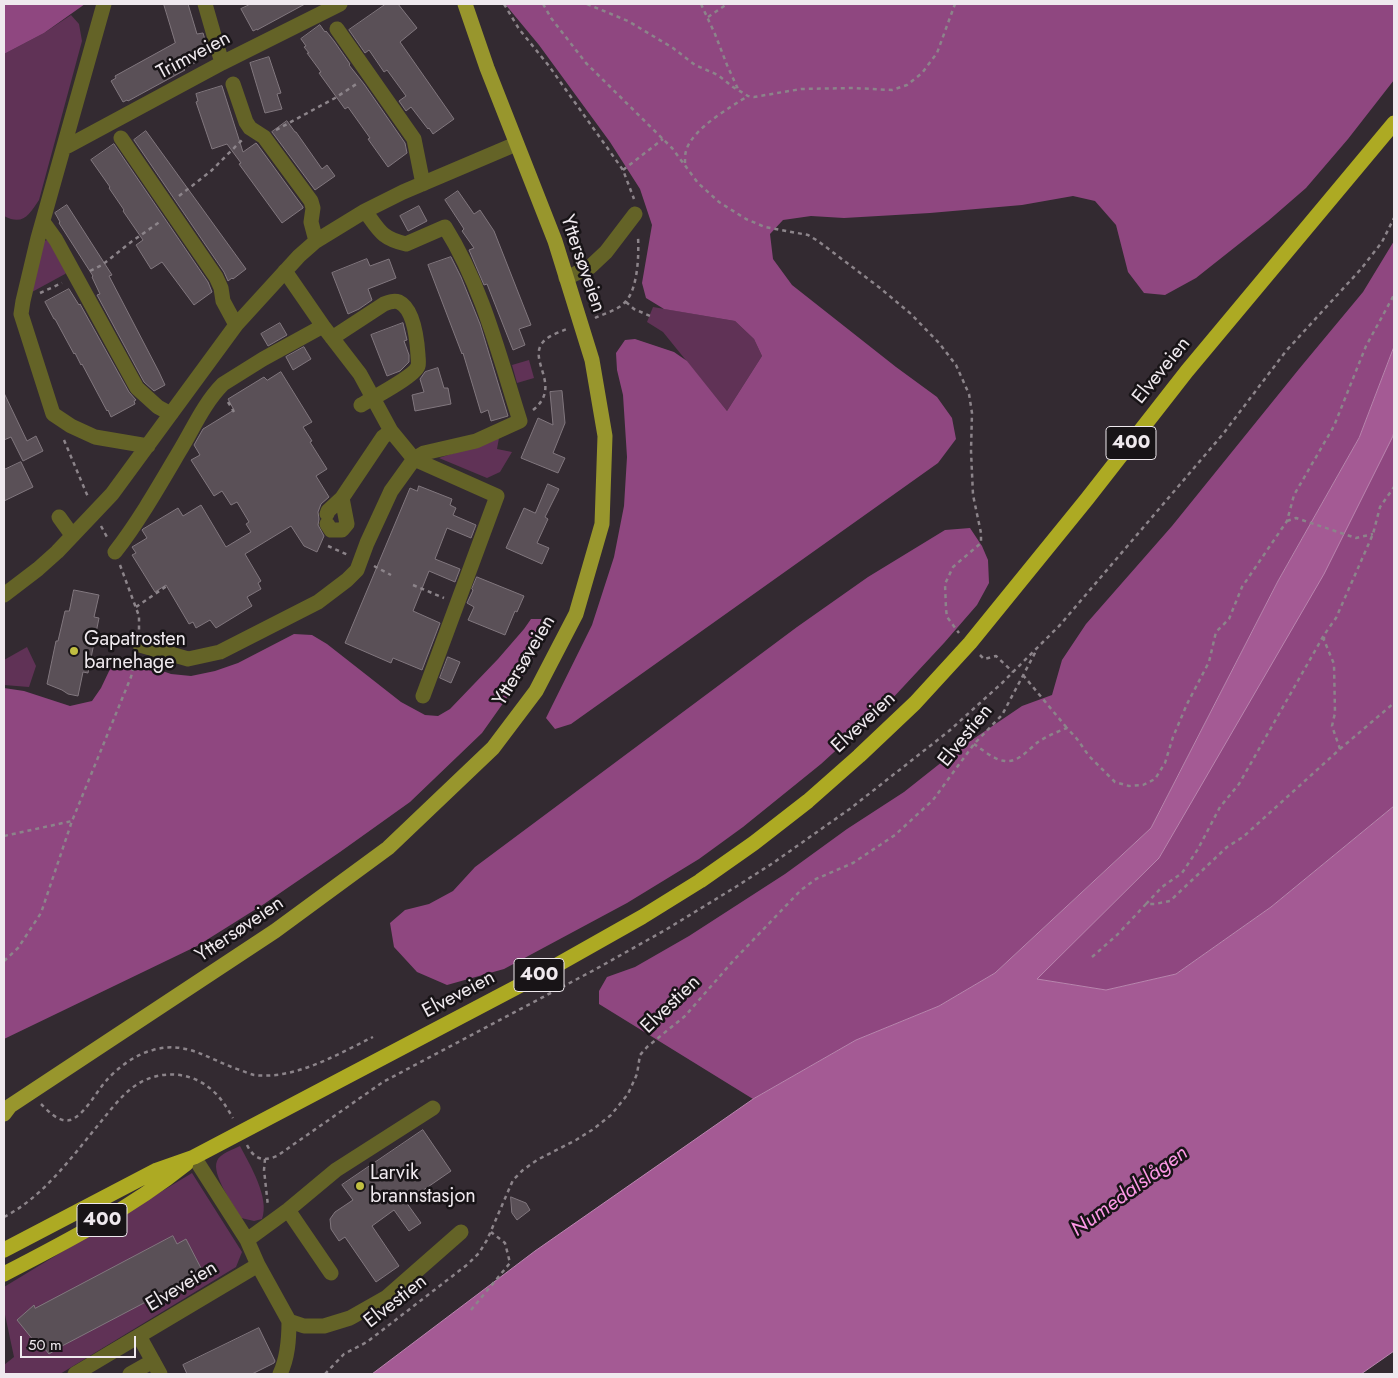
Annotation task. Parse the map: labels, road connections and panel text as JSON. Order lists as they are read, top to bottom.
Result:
{
  "streets": {
    "highway": ["Elveveien", "400"],
    "main road": ["Yttersøveien"],
    "street": ["Trimveien"],
    "path": ["Elvestien"]
  },
  "water": ["Numedalslågen"],
  "places": ["Gapatrosten barnehage", "Larvik brannstasjon"],
  "scale_bar": "50 m"
}
